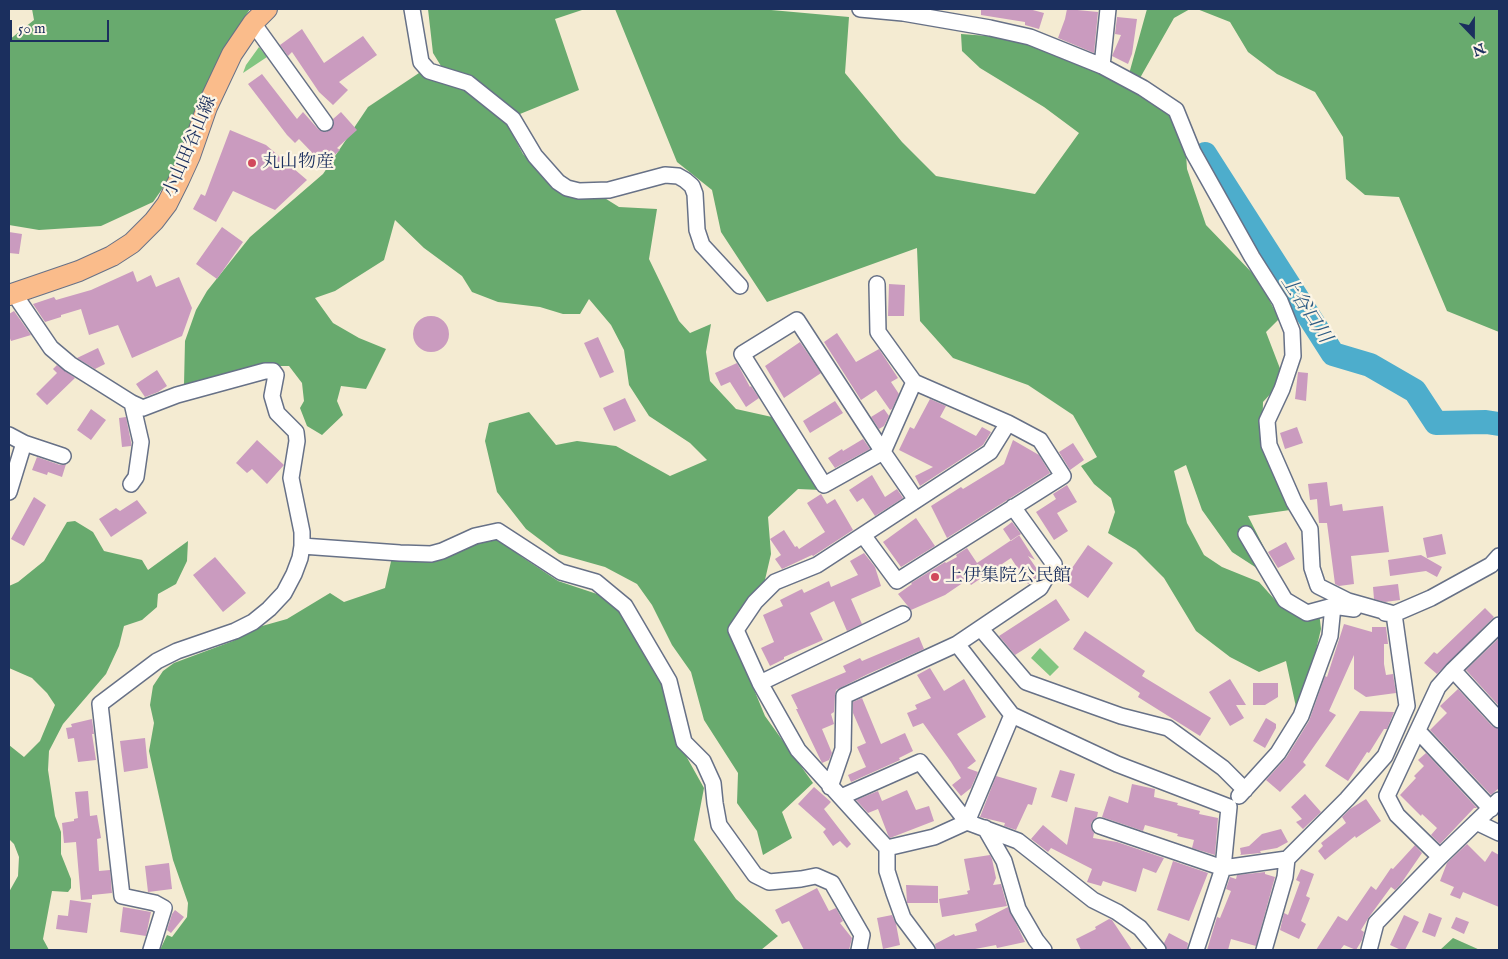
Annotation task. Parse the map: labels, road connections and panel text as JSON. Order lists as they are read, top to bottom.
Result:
{
  "streets": {
    "main road": ["小山田谷山線"]
  },
  "water": ["上谷口川"],
  "places": ["丸山物産", "上伊集院公民館"],
  "scale_bar": "50 m",
  "north": "bottom"
}
